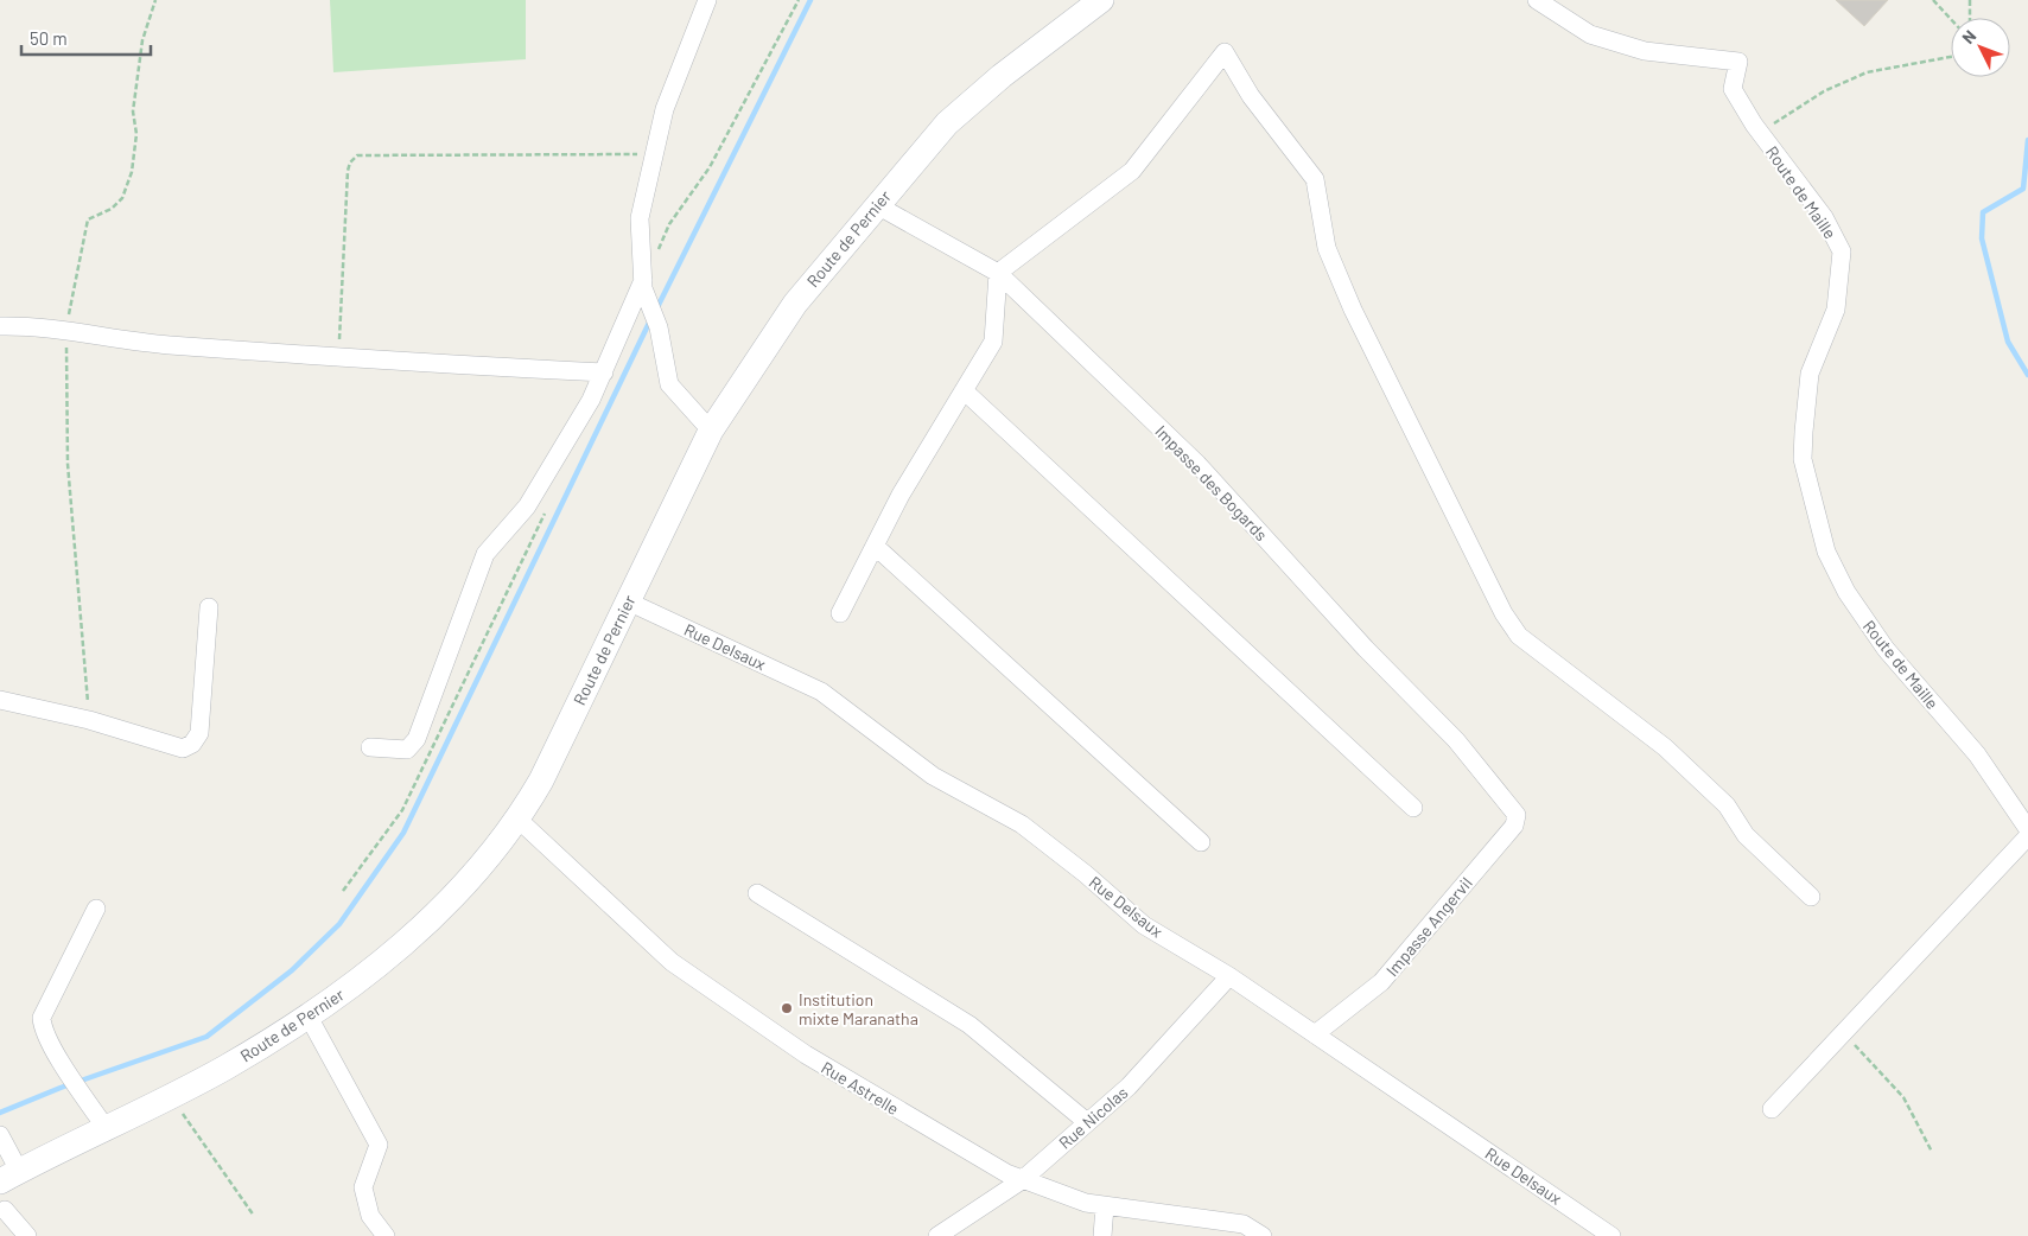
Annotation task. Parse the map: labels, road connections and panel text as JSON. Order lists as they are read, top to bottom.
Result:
{
  "streets": {
    "street": [
      "Route de Maille",
      "Route de Pernier",
      "Impasse des Bogards",
      "Rue Delsaux",
      "Impasse Angervil",
      "Rue Astrelle",
      "Rue Nicolas"
    ]
  },
  "crossings": [
    ["Route de Pernier", "Impasse des Bogards"],
    ["Route de Pernier", "Rue Delsaux"],
    ["Route de Pernier", "Rue Astrelle"],
    ["Impasse des Bogards", "Impasse Angervil"],
    ["Rue Delsaux", "Impasse Angervil"],
    ["Rue Delsaux", "Rue Nicolas"],
    ["Rue Astrelle", "Rue Nicolas"]
  ],
  "places": ["Institution mixte Maranatha"],
  "scale_bar": "50 m",
  "north": "top left"
}
